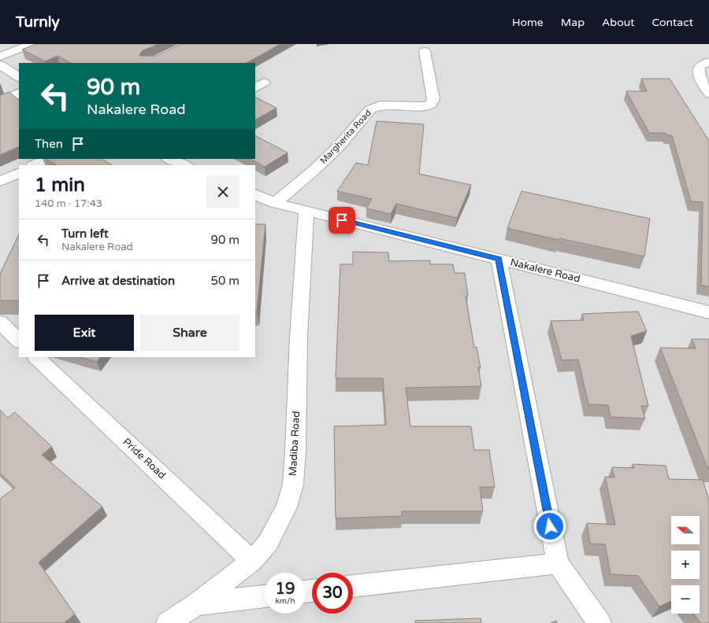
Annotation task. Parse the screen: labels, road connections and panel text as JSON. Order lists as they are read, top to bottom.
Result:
{
  "streets": {
    "street": [
      "Margherita Road",
      "Nakalere Road",
      "Madiba Road",
      "Pride Road"
    ]
  },
  "crossings": [
    ["Margherita Road", "Nakalere Road"],
    ["Nakalere Road", "Madiba Road"],
    ["Madiba Road", "Pride Road"]
  ],
  "north": "left",
  "page": {
    "header": "Turnly",
    "nav": [
      "Home",
      "Map",
      "About",
      "Contact"
    ],
    "turn": ["90 m", "Nakalere Road"],
    "then": "Then",
    "heading": ["1 min", "140 m · 17:43"],
    "list": [
      {
        "name": "Turn left",
        "note": "Nakalere Road",
        "value": "90 m"
      },
      {
        "name": "Arrive at destination",
        "value": "50 m"
      }
    ],
    "buttons": ["Exit", "Share"],
    "map_buttons": ["+", "−"],
    "speed": "19 km/h",
    "limit": "30"
  }
}
